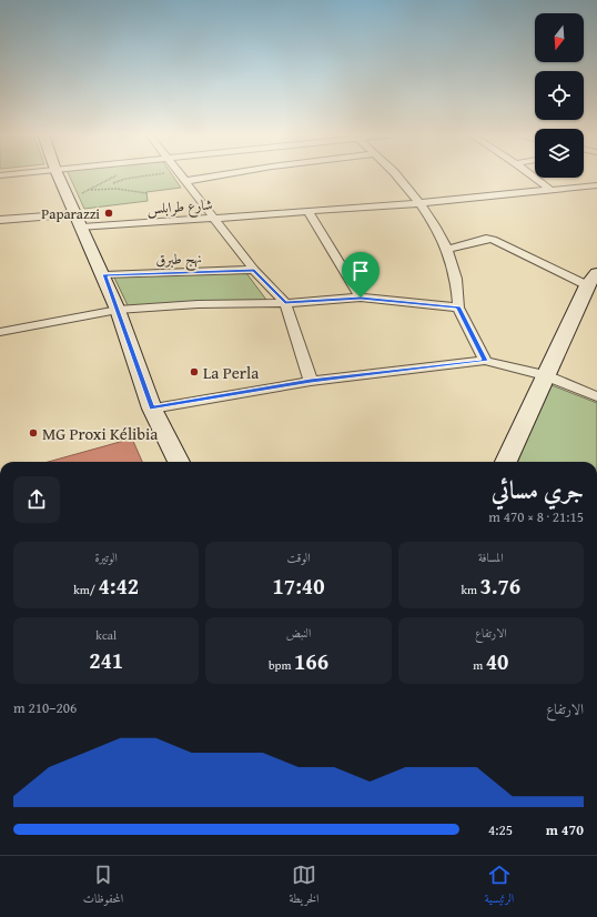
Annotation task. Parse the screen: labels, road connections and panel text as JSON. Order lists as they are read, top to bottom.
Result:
{
  "streets": {
    "street": ["شارع طرابلس", "نهج طبرق"]
  },
  "places": ["Paparazzi", "La Perla", "MG Proxi Kélibia"],
  "north": "bottom",
  "page": {
    "heading": ["جري مسائي", "21:15 · 8 × 470 m"],
    "stats": [
      ["المسافة", "3.76 km"],
      ["الوقت", "17:40"],
      ["الوتيرة", "4:42 /km"],
      ["الارتفاع", "40 m"],
      ["النبض", "166 bpm"],
      ["kcal", "241"]
    ],
    "chart": ["الارتفاع", "206–210 m"],
    "list": [
      {
        "name": "470 m",
        "note": "4:25"
      }
    ],
    "tabs": ["الرئيسية", "الخريطة", "المحفوظات"]
  }
}
